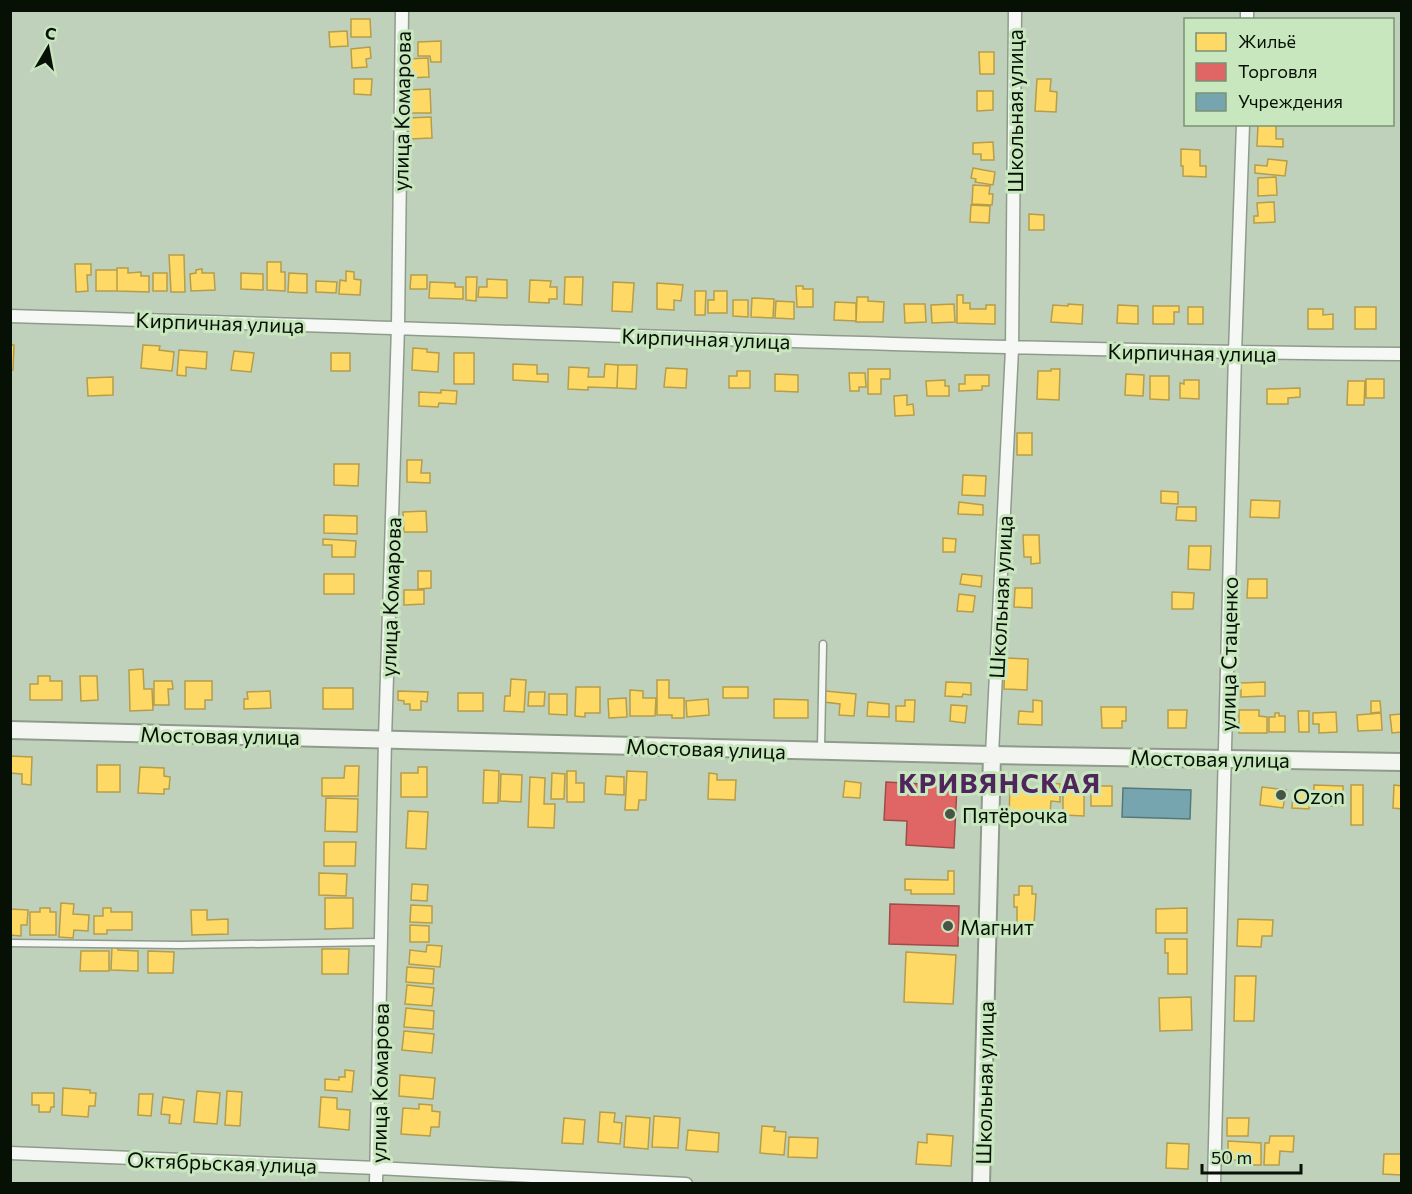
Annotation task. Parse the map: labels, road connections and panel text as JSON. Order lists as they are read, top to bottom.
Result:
{
  "streets": {
    "street": [
      "улица Комарова",
      "Школьная улица",
      "Кирпичная улица",
      "улица Стаценко",
      "Мостовая улица",
      "Октябрьская улица"
    ]
  },
  "crossings": [
    ["улица Комарова", "Кирпичная улица"],
    ["улица Комарова", "Мостовая улица"],
    ["улица Комарова", "Октябрьская улица"],
    ["Школьная улица", "Кирпичная улица"],
    ["Школьная улица", "Мостовая улица"],
    ["Кирпичная улица", "улица Стаценко"],
    ["улица Стаценко", "Мостовая улица"]
  ],
  "districts": ["КРИВЯНСКАЯ"],
  "places": ["Ozon", "Пятёрочка", "Магнит"],
  "legend": ["Жильё", "Торговля", "Учреждения"],
  "scale_bar": "50 m",
  "north": "top"
}
